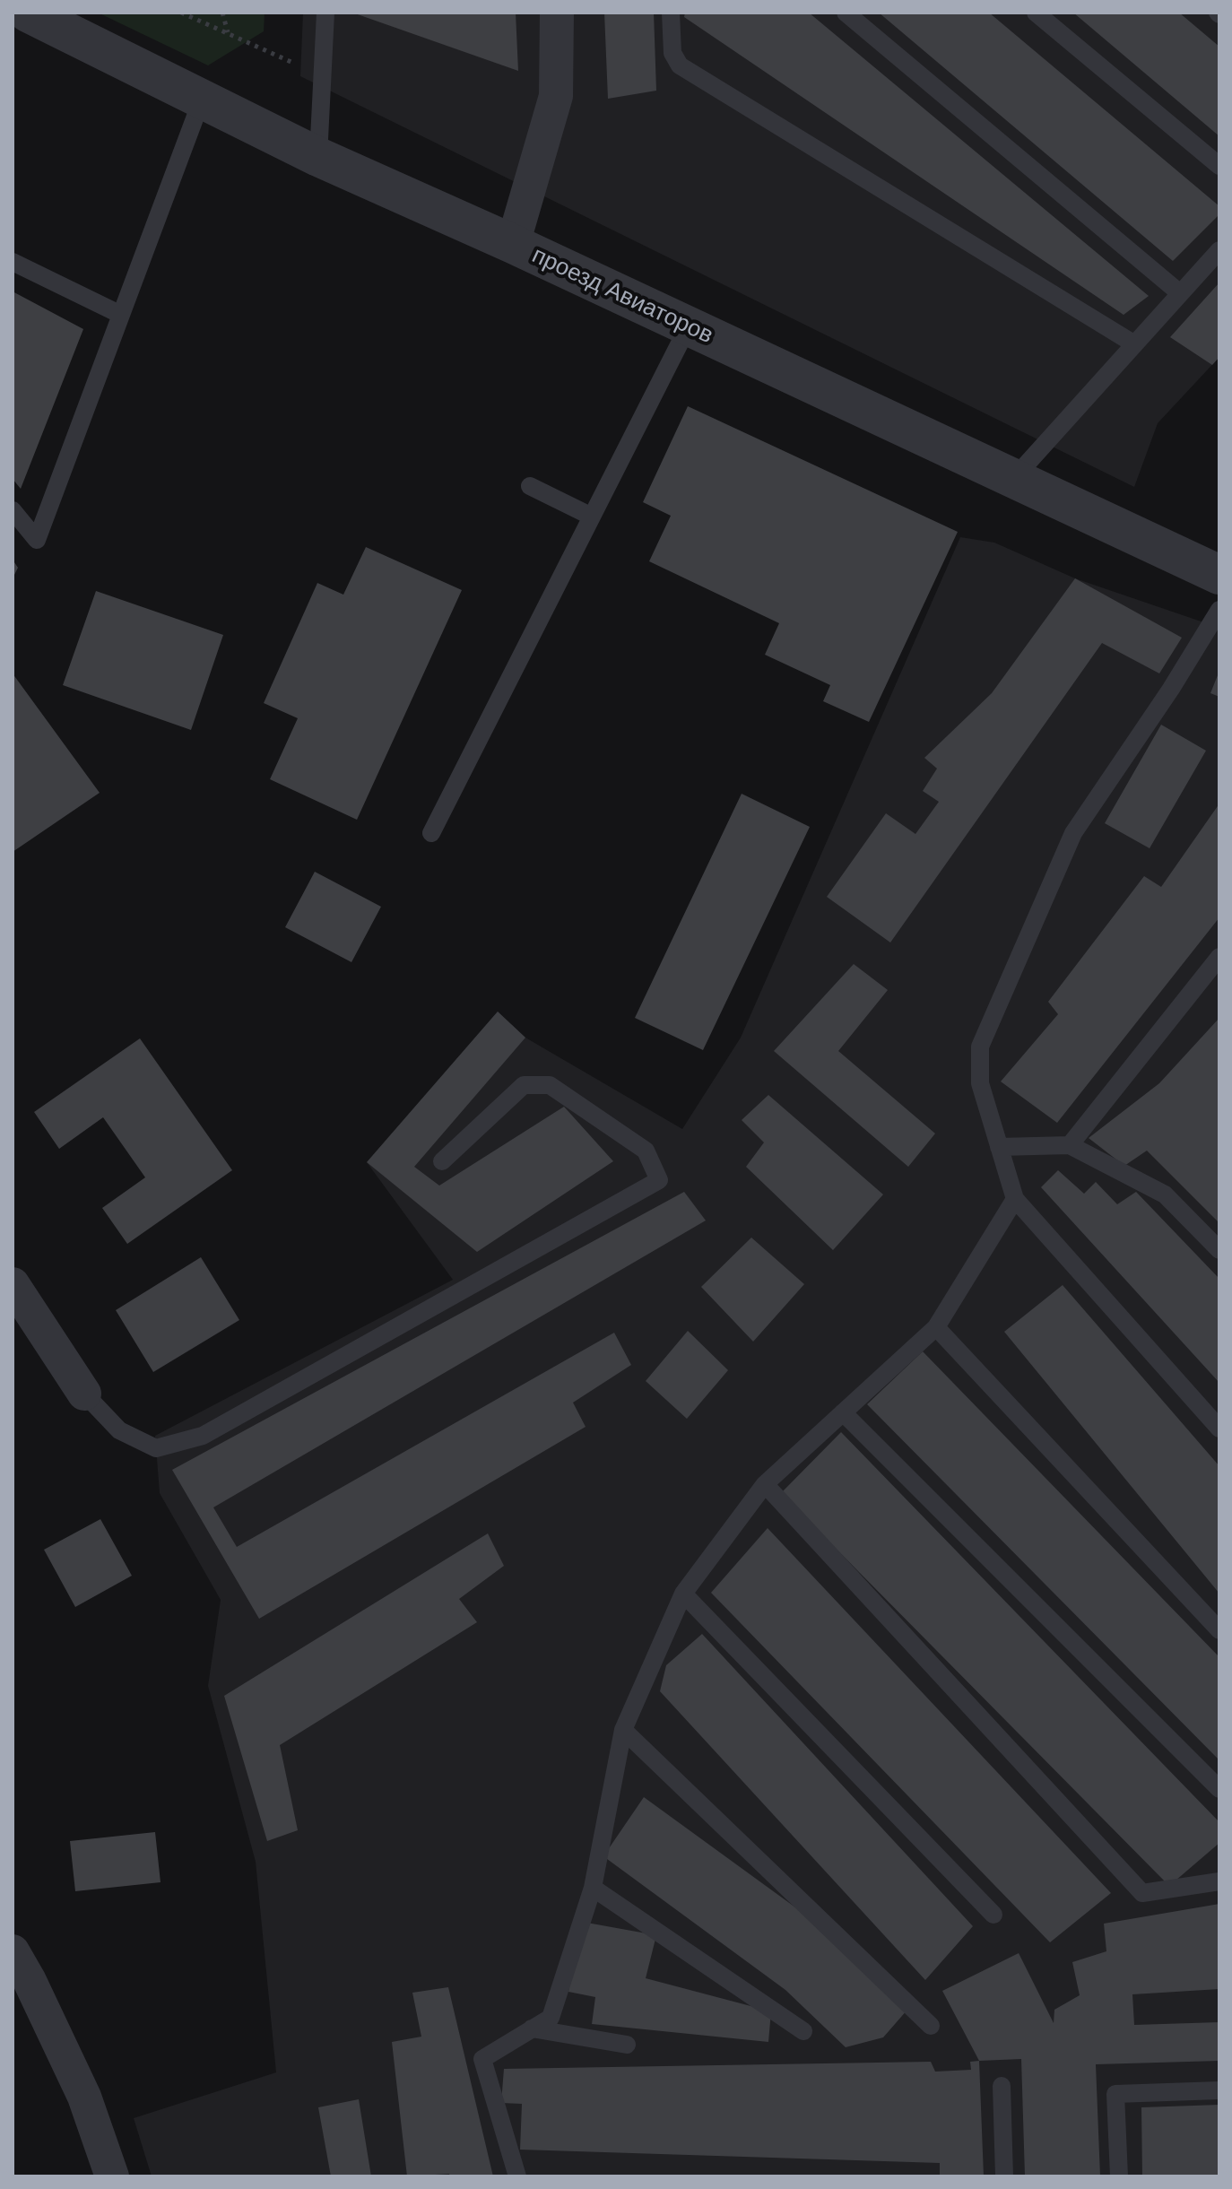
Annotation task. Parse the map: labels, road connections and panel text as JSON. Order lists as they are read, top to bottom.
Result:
{
  "streets": {
    "street": ["проезд Авиаторов"]
  }
}
